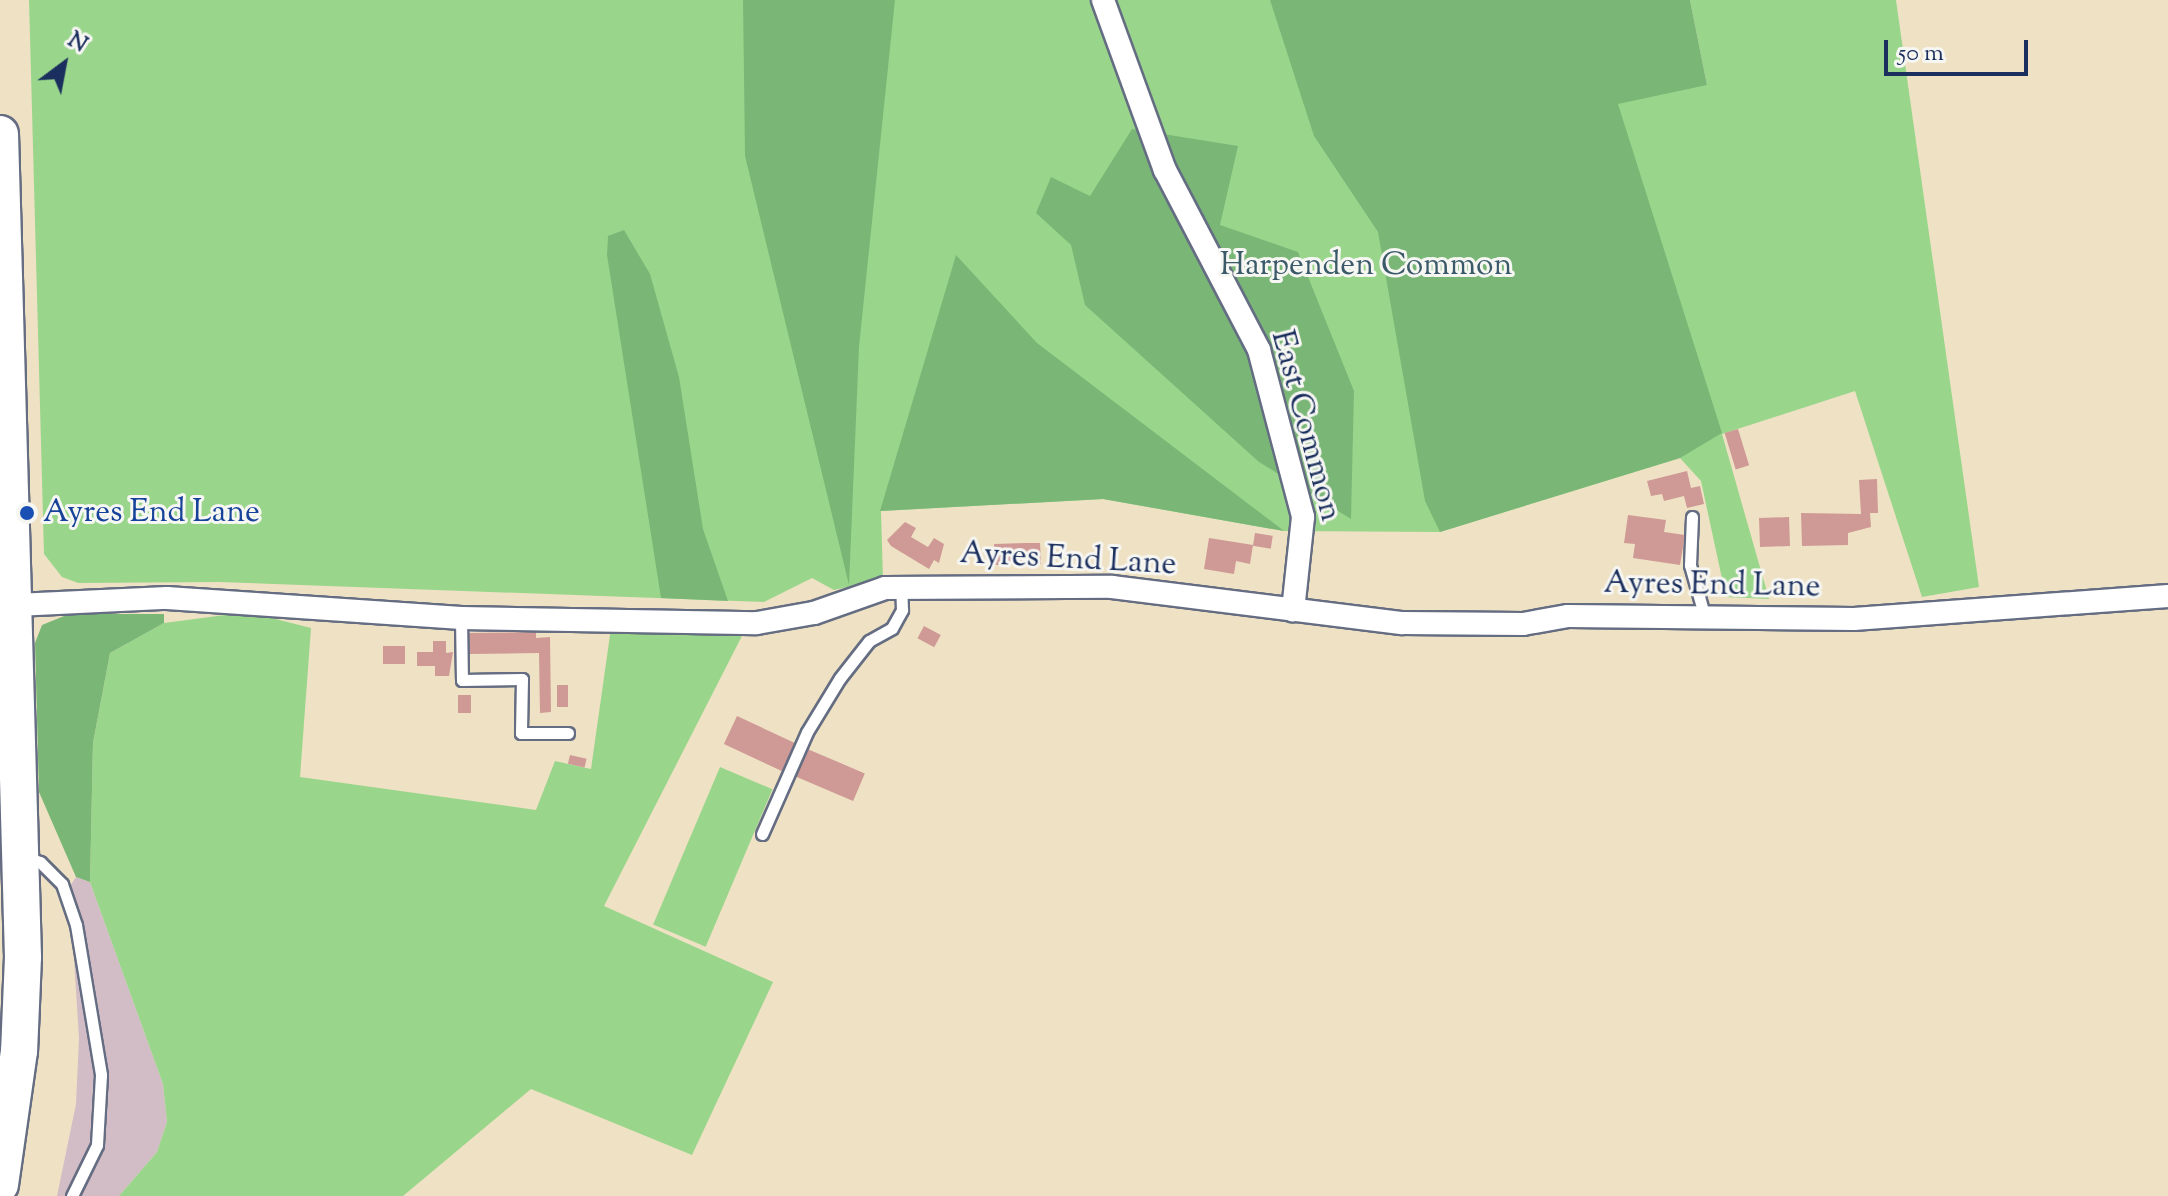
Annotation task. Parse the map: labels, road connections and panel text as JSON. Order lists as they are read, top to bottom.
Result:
{
  "streets": {
    "street": ["East Common", "Ayres End Lane"]
  },
  "crossings": [
    ["East Common", "Ayres End Lane"]
  ],
  "parks": ["Harpenden Common"],
  "places": ["Ayres End Lane"],
  "scale_bar": "50 m",
  "north": "top right"
}
